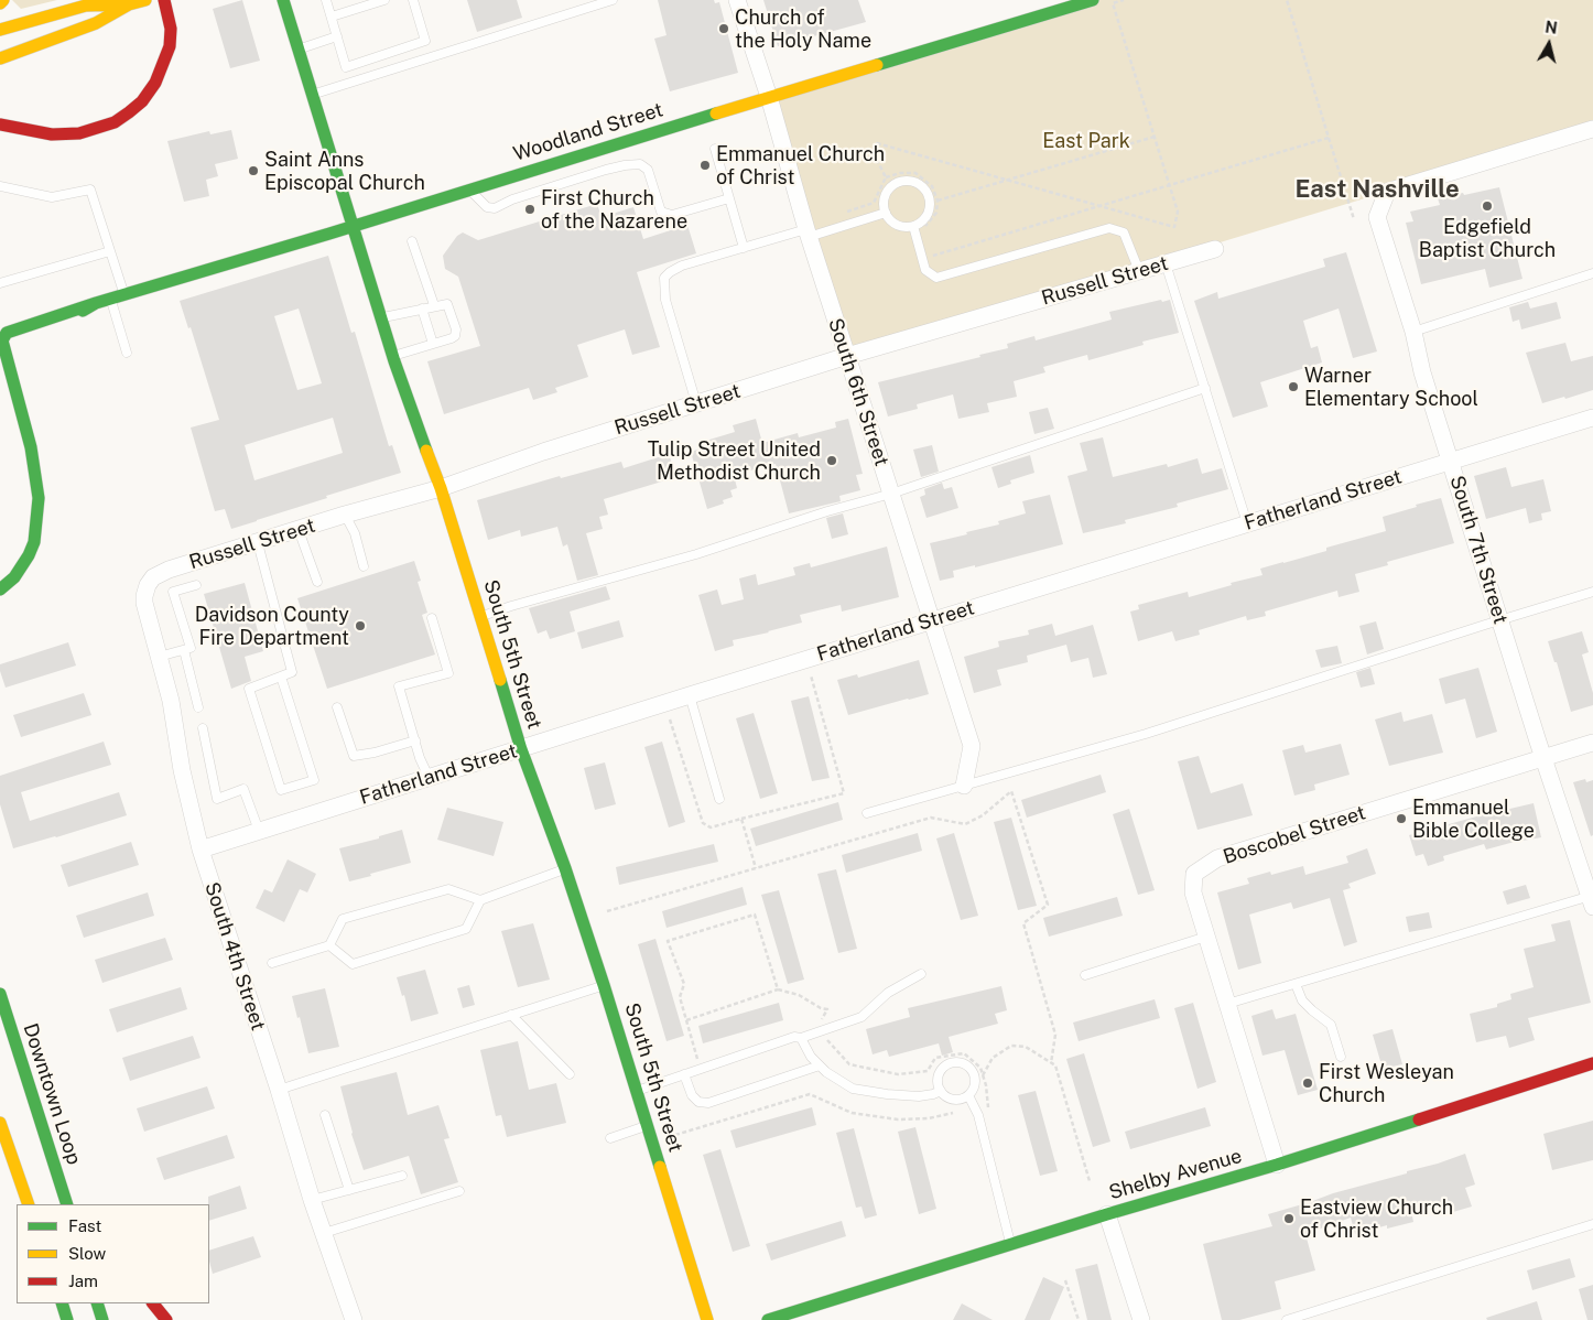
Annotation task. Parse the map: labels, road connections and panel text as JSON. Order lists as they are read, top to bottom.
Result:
{
  "streets": {
    "main road": [
      "Woodland Street",
      "South 5th Street",
      "Downtown Loop",
      "Shelby Avenue"
    ],
    "street": [
      "Russell Street",
      "South 6th Street",
      "Fatherland Street",
      "South 7th Street",
      "Boscobel Street",
      "South 4th Street"
    ]
  },
  "crossings": [
    ["Woodland Street", "South 6th Street"],
    ["Woodland Street", "South 5th Street"],
    ["Russell Street", "South 6th Street"],
    ["Russell Street", "South 5th Street"],
    ["Russell Street", "South 4th Street"],
    ["South 6th Street", "Fatherland Street"],
    ["Fatherland Street", "South 7th Street"],
    ["Fatherland Street", "South 5th Street"],
    ["Fatherland Street", "South 4th Street"],
    ["South 7th Street", "Boscobel Street"],
    ["Boscobel Street", "Shelby Avenue"]
  ],
  "districts": ["East Nashville"],
  "parks": ["East Park"],
  "places": [
    "Church of the Holy Name",
    "Emmanuel Church of Christ",
    "Saint Anns Episcopal Church",
    "Edgefield Baptist Church",
    "First Church of the Nazarene",
    "Warner Elementary School",
    "Tulip Street United Methodist Church",
    "Davidson County Fire Department",
    "Emmanuel Bible College",
    "First Wesleyan Church",
    "Eastview Church of Christ"
  ],
  "legend": ["Fast", "Slow", "Jam"],
  "north": "top"
}
